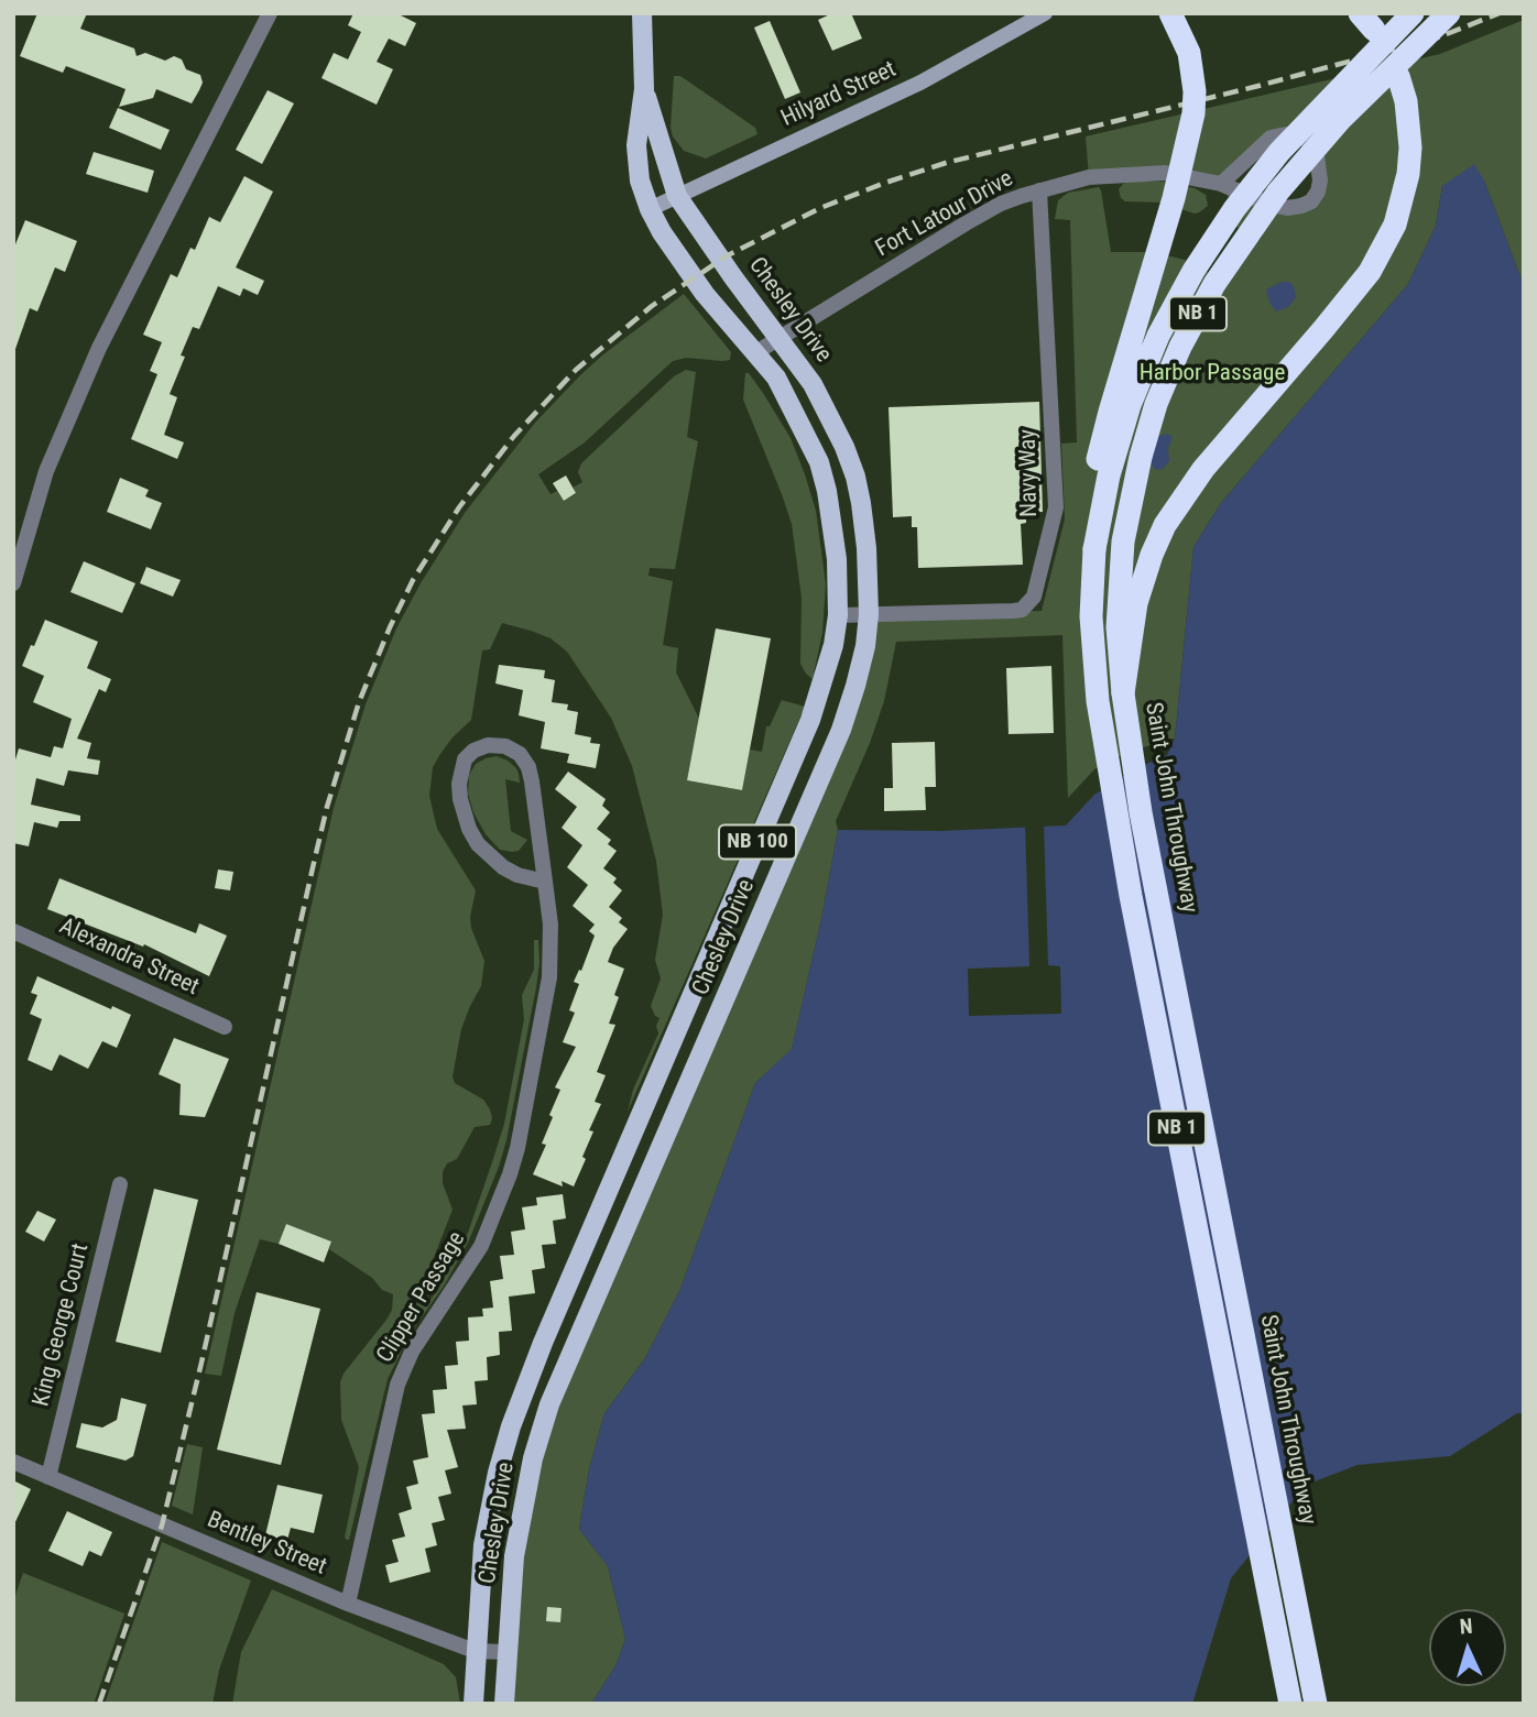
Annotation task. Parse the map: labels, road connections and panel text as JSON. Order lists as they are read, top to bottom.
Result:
{
  "streets": {
    "highway": ["NB 1", "Saint John Throughway"],
    "main road": ["Hilyard Street", "Chesley Drive", "NB 100"],
    "street": [
      "Fort Latour Drive",
      "Navy Way",
      "Alexandra Street",
      "Clipper Passage",
      "King George Court",
      "Bentley Street"
    ]
  },
  "crossings": [
    ["Hilyard Street", "Chesley Drive"],
    ["Fort Latour Drive", "Chesley Drive"],
    ["Fort Latour Drive", "Navy Way"],
    ["Chesley Drive", "Navy Way"],
    ["Chesley Drive", "Bentley Street"],
    ["Clipper Passage", "Bentley Street"],
    ["King George Court", "Bentley Street"]
  ],
  "parks": ["Harbor Passage"],
  "north": "top"
}
